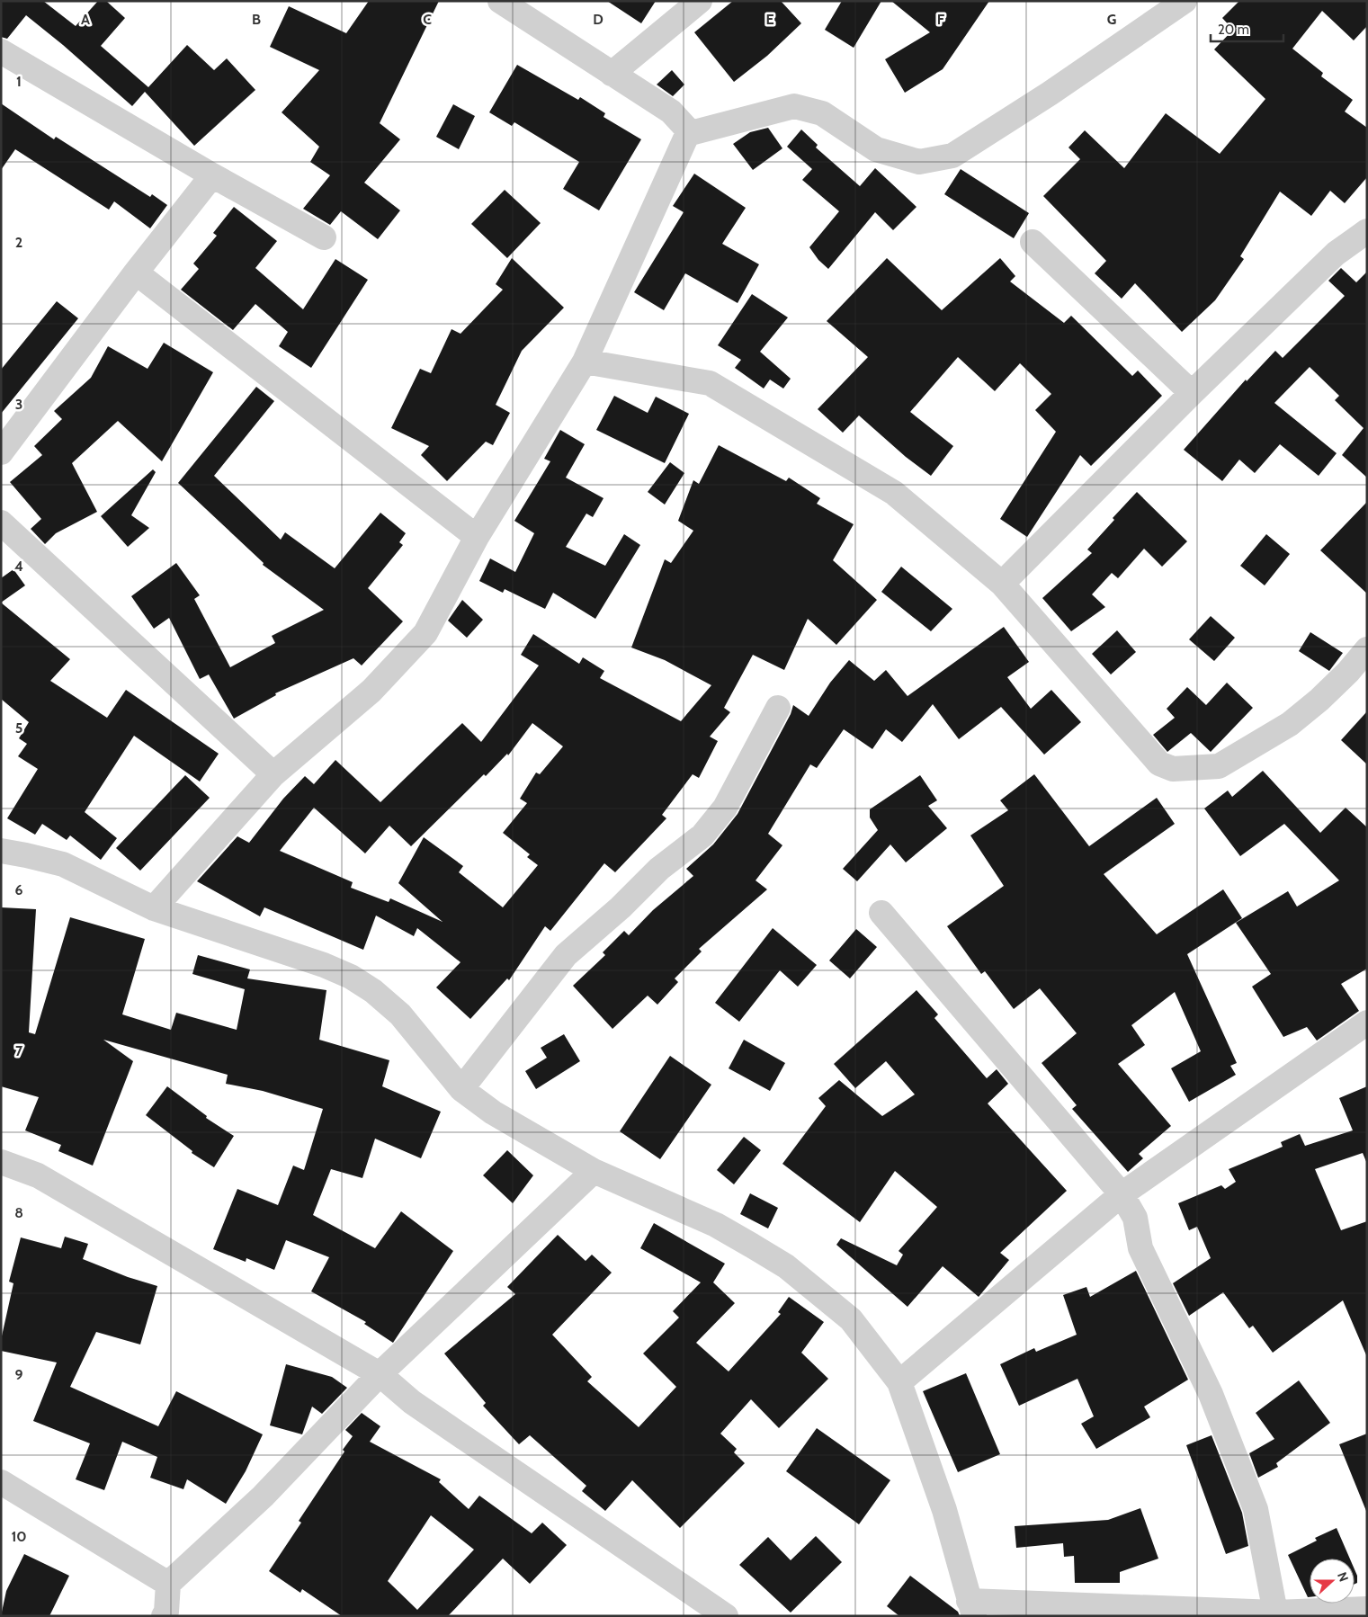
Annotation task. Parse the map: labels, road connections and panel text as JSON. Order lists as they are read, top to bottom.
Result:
{
  "scale_bar": "20 m",
  "north": "right",
  "grid": {
    "columns": [
      "A",
      "B",
      "C",
      "D",
      "E",
      "F",
      "G"
    ],
    "rows": [
      "1",
      "2",
      "3",
      "4",
      "5",
      "6",
      "7",
      "8",
      "9",
      "10"
    ]
  }
}
